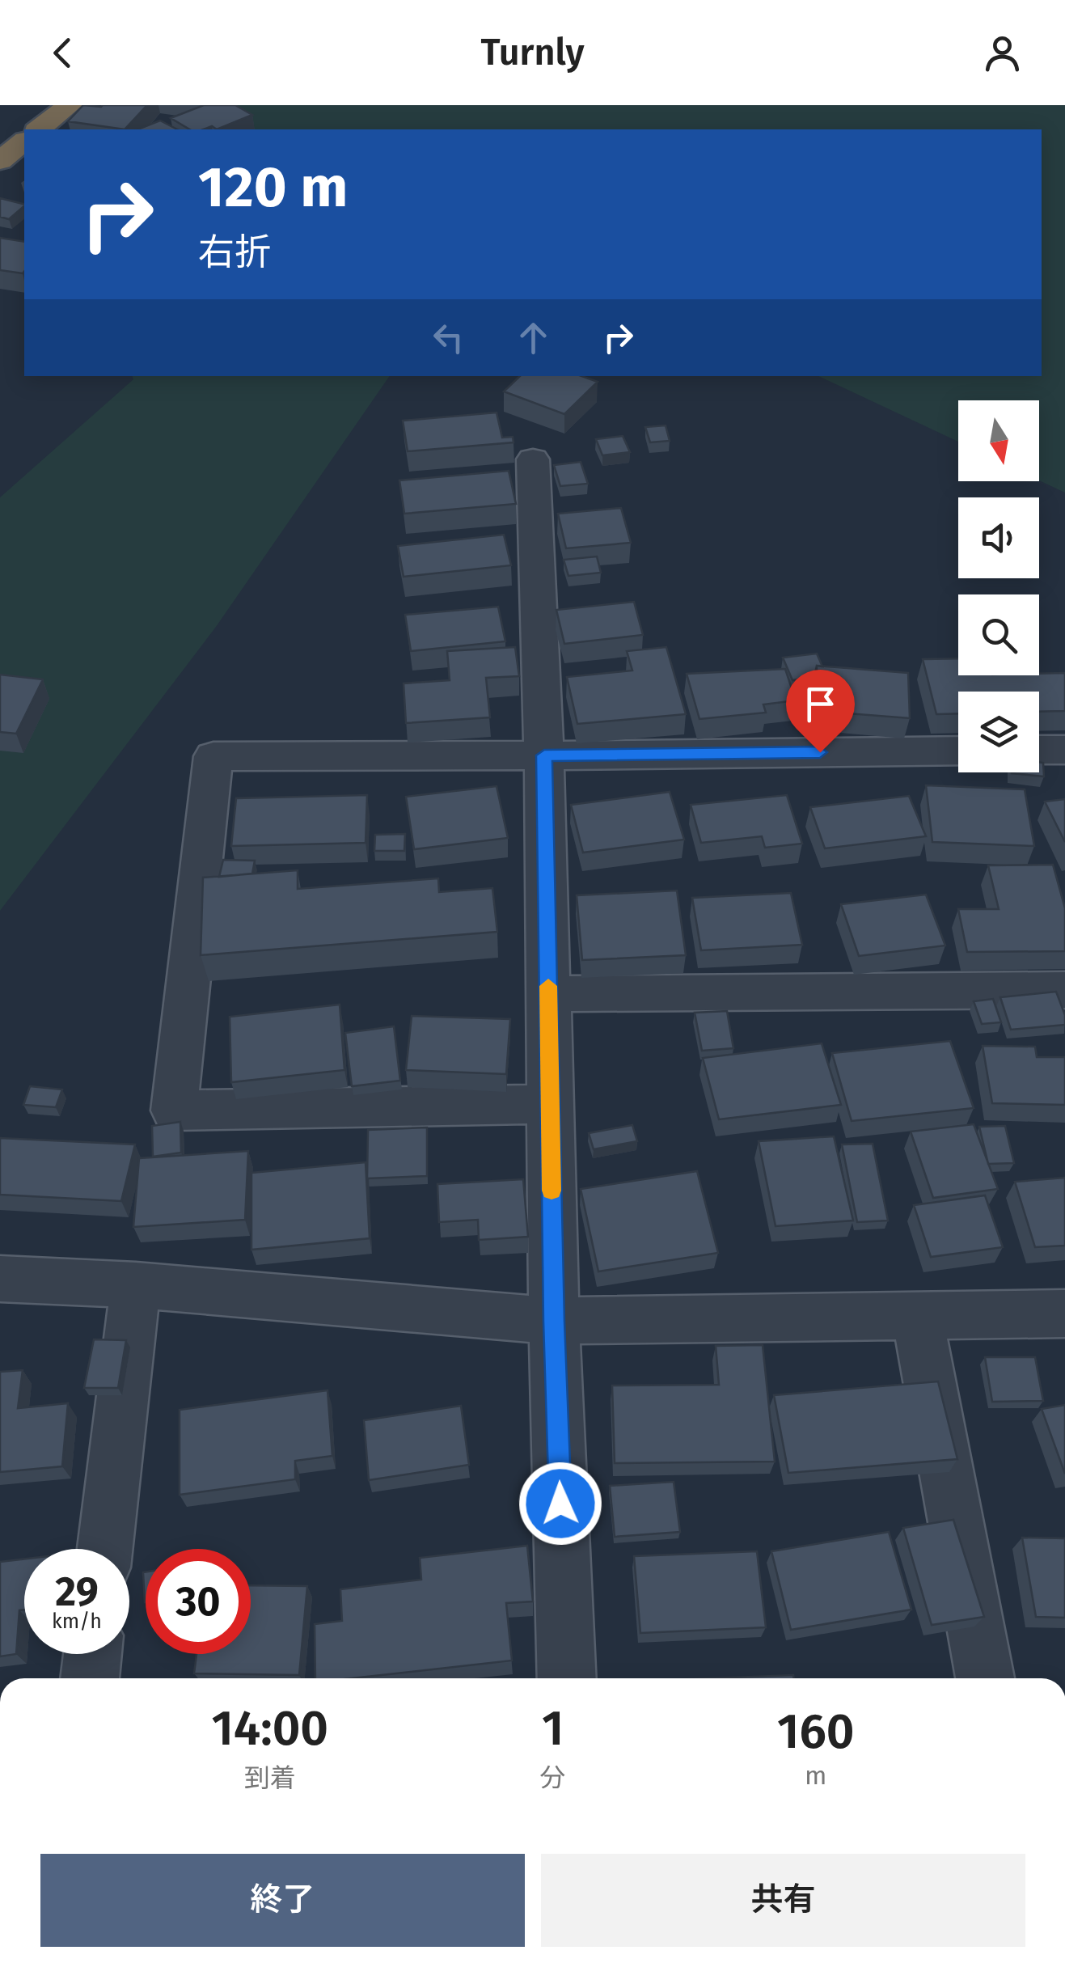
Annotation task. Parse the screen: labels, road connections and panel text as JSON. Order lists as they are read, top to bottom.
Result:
{
  "north": "bottom",
  "page": {
    "header": "Turnly",
    "turn": ["120 m", "右折"],
    "speed": "29 km/h",
    "limit": "30",
    "eta": [
      "14:00",
      "到着",
      "1",
      "分",
      "160",
      "m"
    ],
    "buttons": ["終了", "共有"]
  }
}
